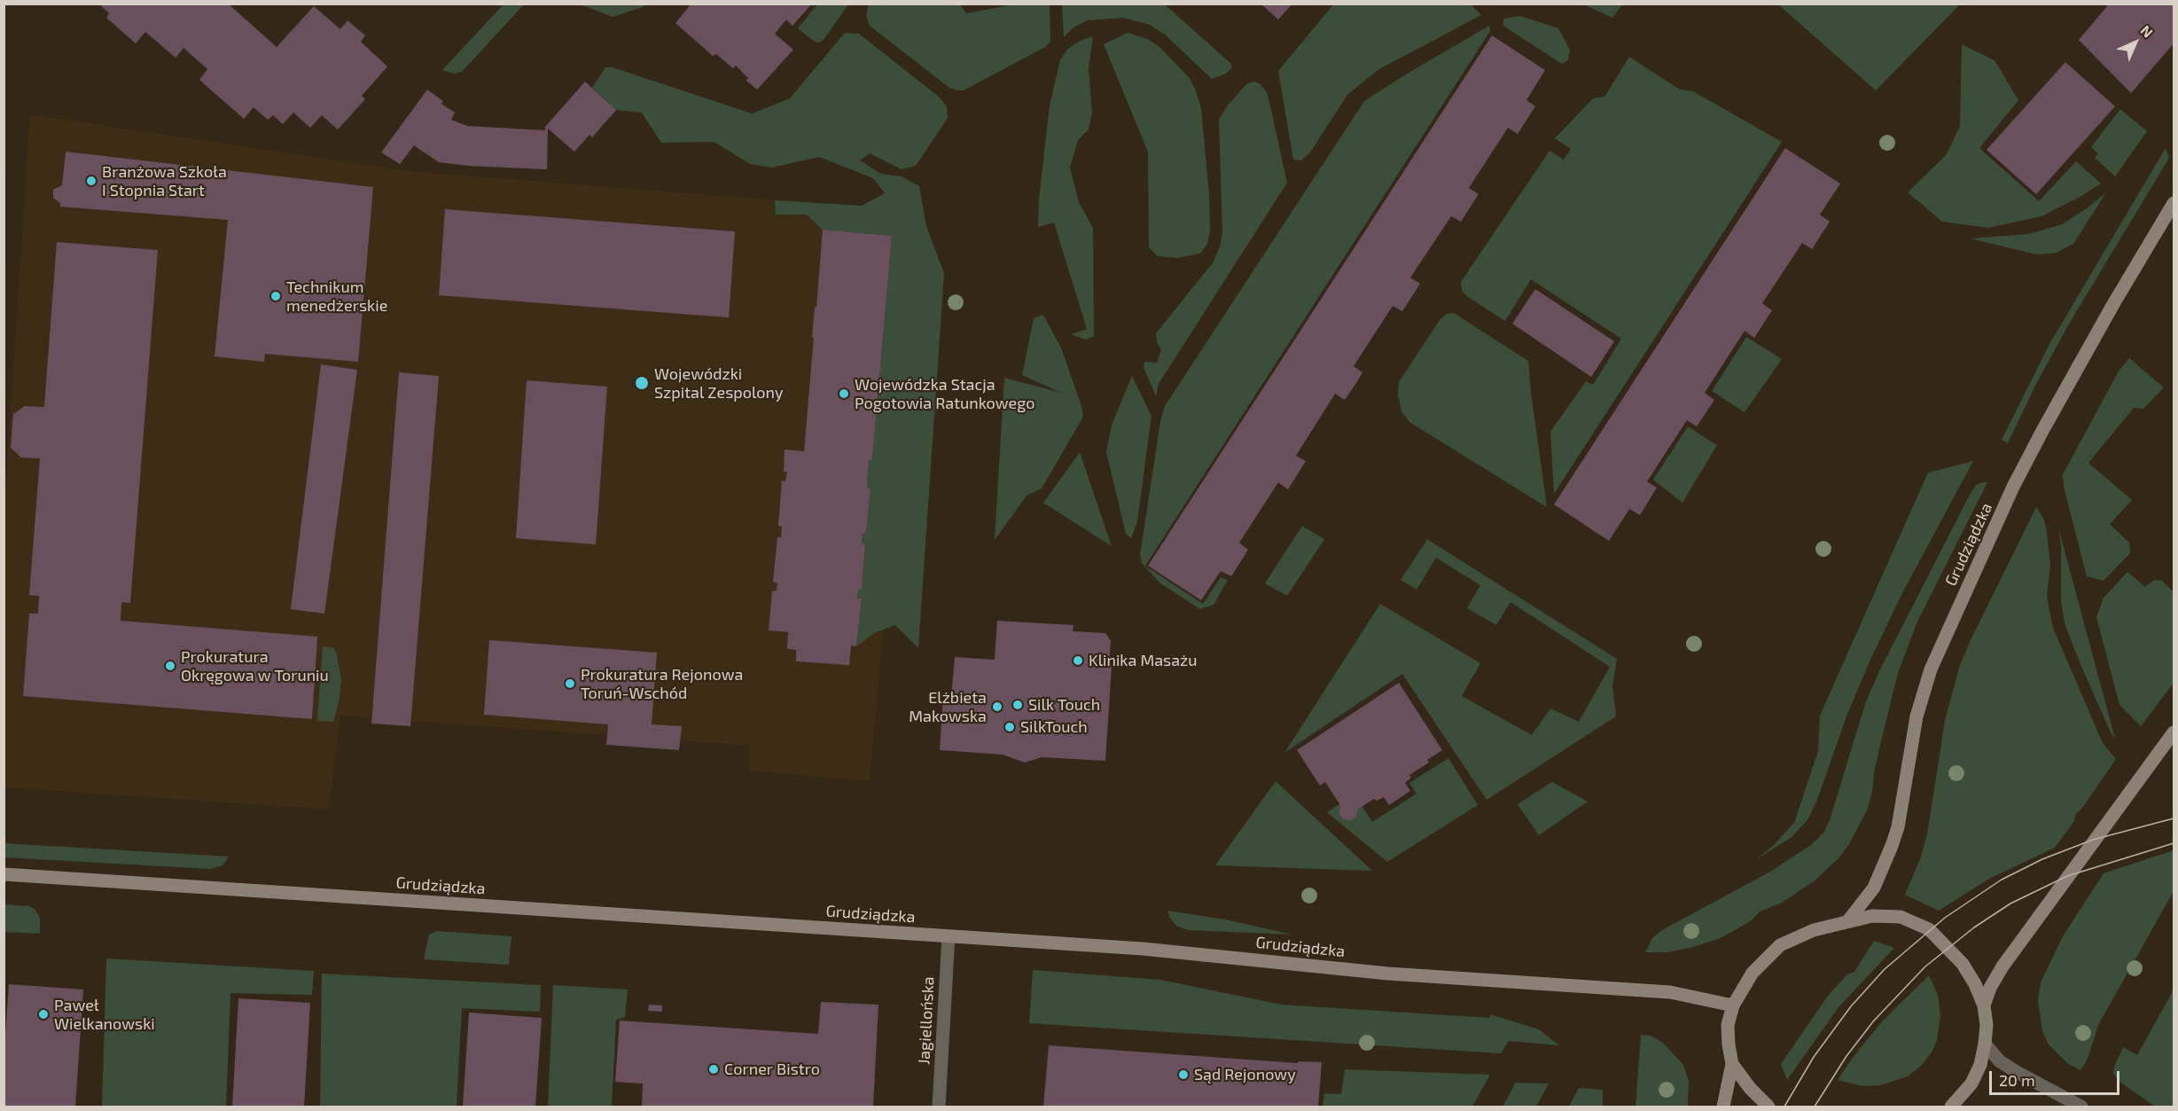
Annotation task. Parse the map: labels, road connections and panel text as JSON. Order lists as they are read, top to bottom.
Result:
{
  "streets": {
    "main road": ["Grudziądzka"],
    "street": ["Jagiellońska"]
  },
  "crossings": [
    ["Grudziądzka", "Jagiellońska"]
  ],
  "places": [
    "Branżowa Szkoła I Stopnia Start",
    "Technikum menedżerskie",
    "Wojewódzki Szpital Zespolony",
    "Wojewódzka Stacja Pogotowia Ratunkowego",
    "Klinika Masażu",
    "Prokuratura Okręgowa w Toruniu",
    "Prokuratura Rejonowa Toruń-Wschód",
    "Silk Touch",
    "Elżbieta Makowska",
    "SilkTouch",
    "Paweł Wielkanowski",
    "Corner Bistro",
    "Sąd Rejonowy"
  ],
  "scale_bar": "20 m",
  "north": "top right"
}
